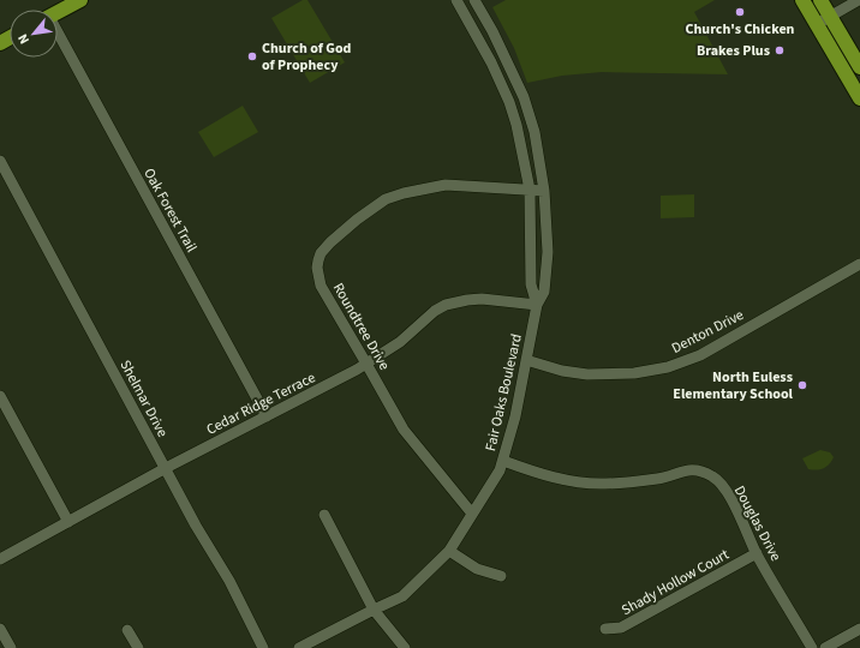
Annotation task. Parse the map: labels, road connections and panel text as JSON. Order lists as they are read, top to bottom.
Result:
{
  "streets": {
    "street": [
      "Oak Forest Trail",
      "Roundtree Drive",
      "Denton Drive",
      "Fair Oaks Boulevard",
      "Shelmar Drive",
      "Cedar Ridge Terrace",
      "Douglas Drive",
      "Shady Hollow Court"
    ]
  },
  "crossings": [
    ["Oak Forest Trail", "Cedar Ridge Terrace"],
    ["Roundtree Drive", "Fair Oaks Boulevard"],
    ["Roundtree Drive", "Cedar Ridge Terrace"],
    ["Denton Drive", "Fair Oaks Boulevard"],
    ["Fair Oaks Boulevard", "Cedar Ridge Terrace"],
    ["Fair Oaks Boulevard", "Douglas Drive"],
    ["Shelmar Drive", "Cedar Ridge Terrace"],
    ["Douglas Drive", "Shady Hollow Court"]
  ],
  "places": [
    "Church's Chicken",
    "Brakes Plus",
    "Church of God of Prophecy",
    "North Euless Elementary School"
  ],
  "north": "bottom left"
}
